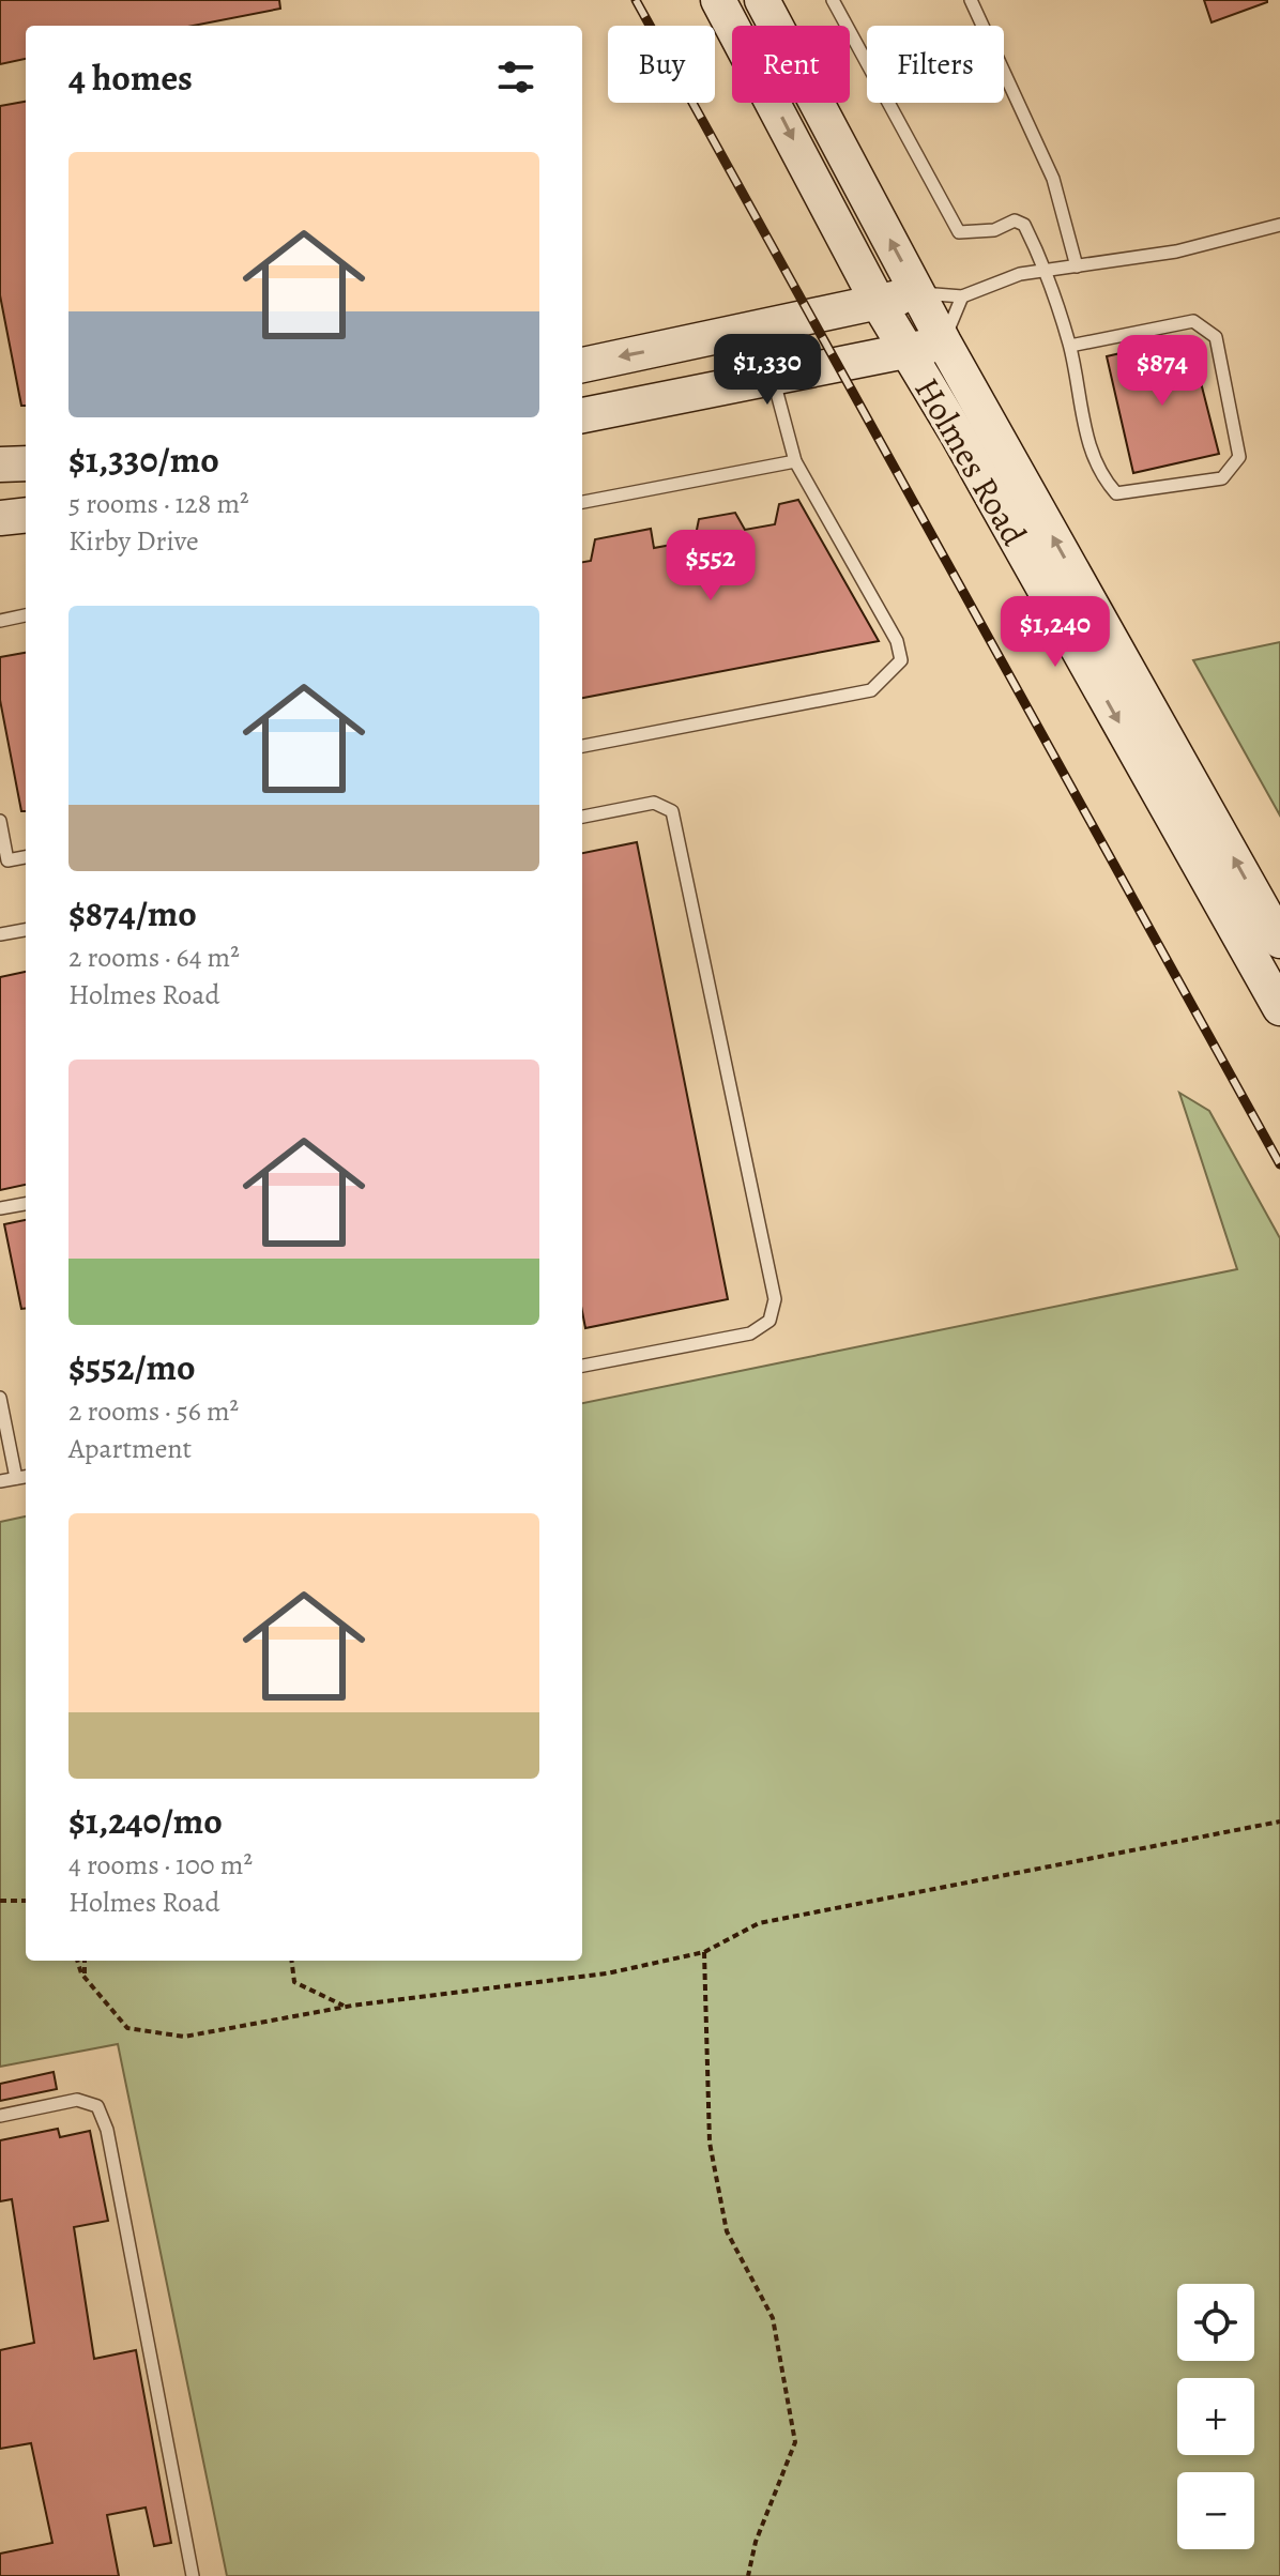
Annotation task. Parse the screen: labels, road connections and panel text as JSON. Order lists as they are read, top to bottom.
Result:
{
  "streets": {
    "main road": ["Holmes Road"]
  },
  "page": {
    "chip": ["Buy", "Rent", "Filters"],
    "heading": "4 homes",
    "list": [
      {
        "name": "$1,330/mo",
        "note": "5 rooms · 128 m² · Kirby Drive"
      },
      {
        "name": "$874/mo",
        "note": "2 rooms · 64 m² · Holmes Road"
      },
      {
        "name": "$552/mo",
        "note": "2 rooms · 56 m² · Apartment"
      },
      {
        "name": "$1,240/mo",
        "note": "4 rooms · 100 m² · Holmes Road"
      }
    ],
    "price": [
      "$1,330",
      "$874",
      "$552",
      "$1,240"
    ],
    "map_buttons": ["+", "−"]
  }
}
